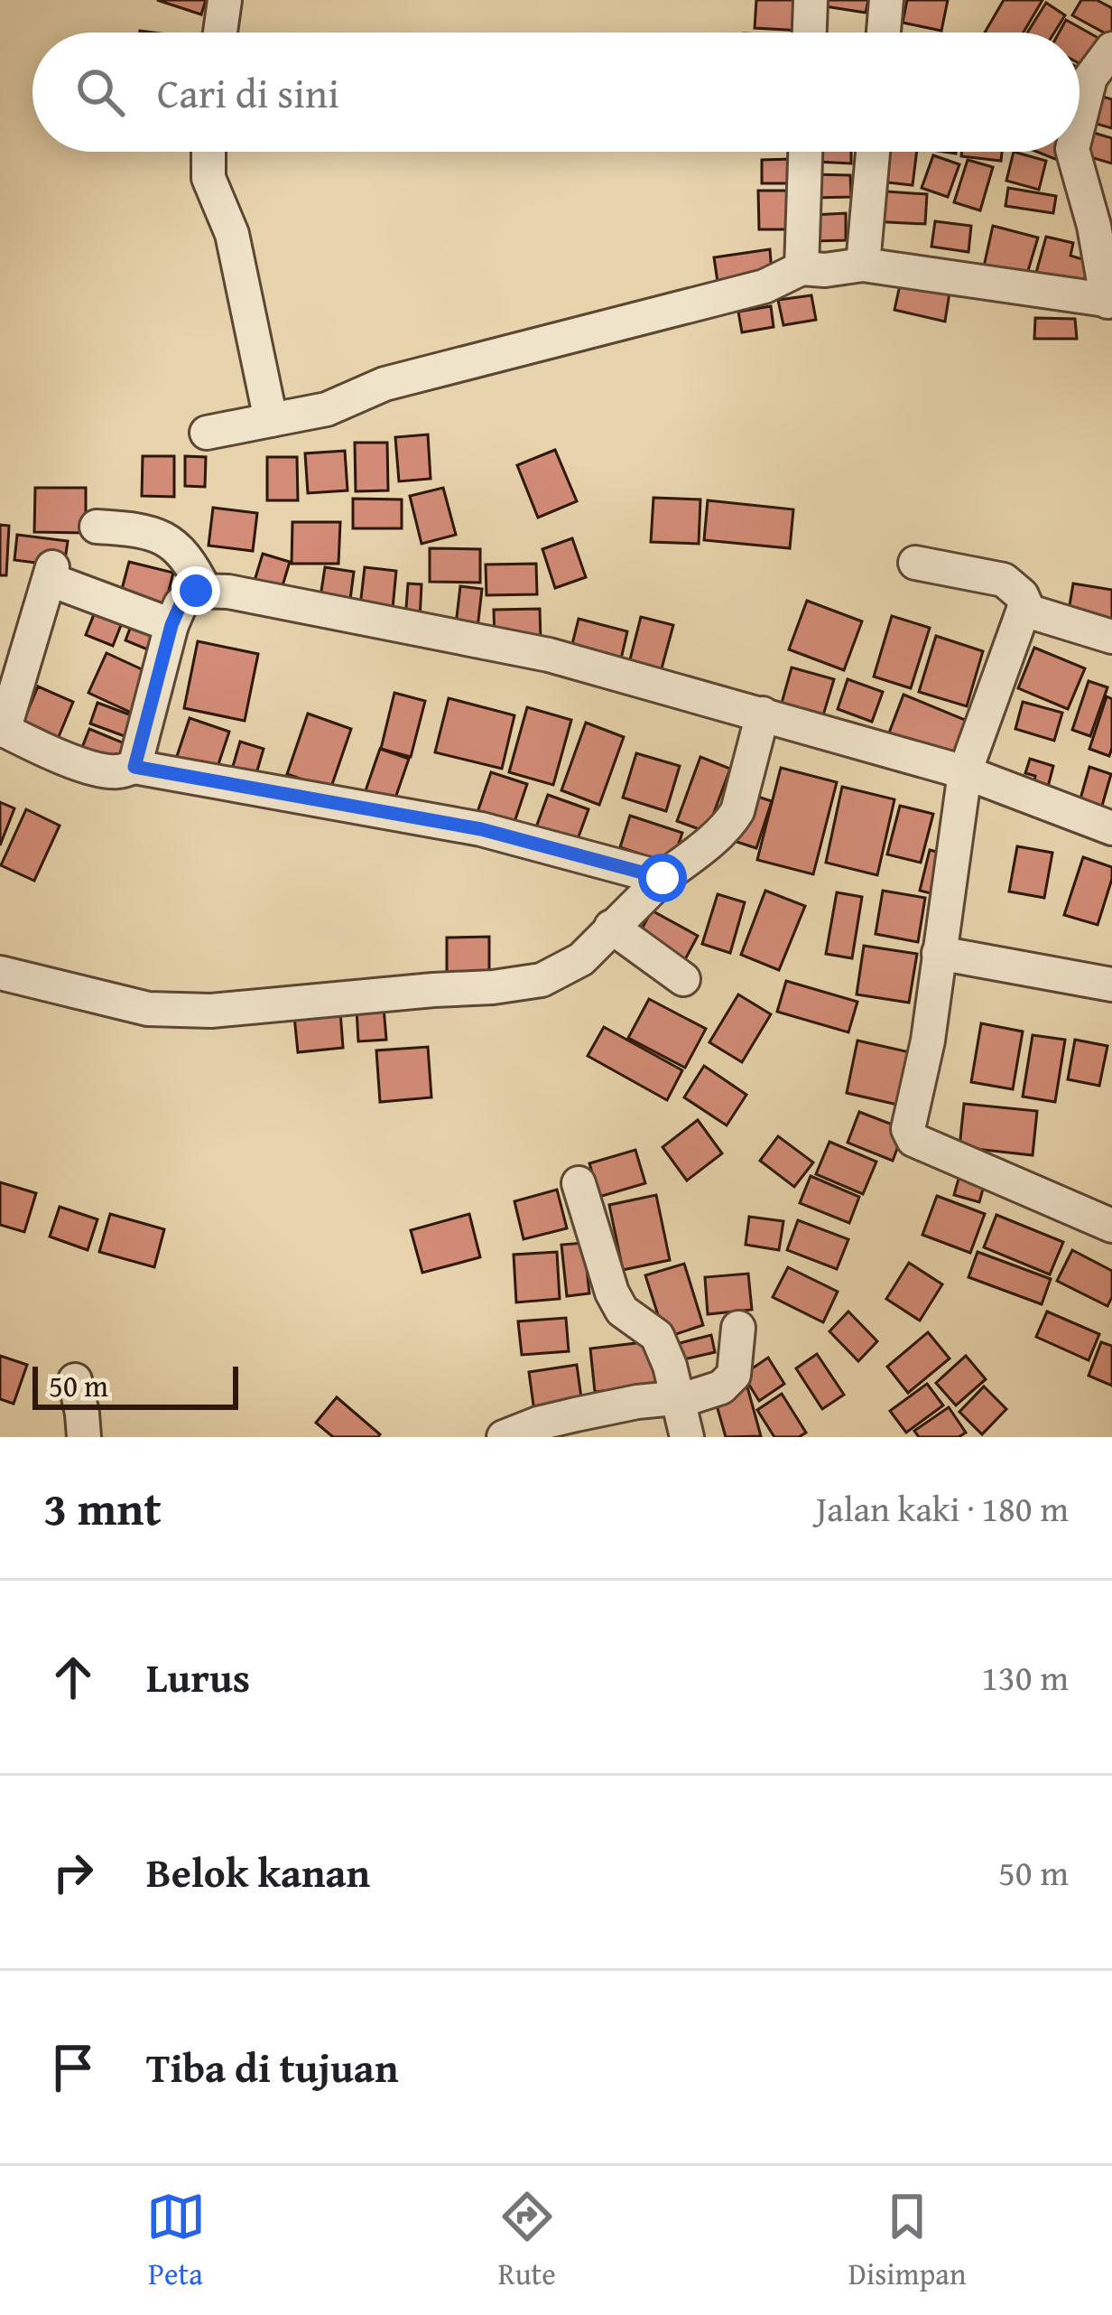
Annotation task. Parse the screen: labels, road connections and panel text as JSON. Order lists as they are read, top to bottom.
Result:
{
  "scale_bar": "50 m",
  "page": {
    "search": "Cari di sini",
    "scale": "50 m",
    "heading": ["3 mnt", "Jalan kaki · 180 m"],
    "list": [
      ["Lurus", "130 m"],
      ["Belok kanan", "50 m"],
      "Tiba di tujuan"
    ],
    "nav": ["Peta", "Rute", "Disimpan"]
  }
}
